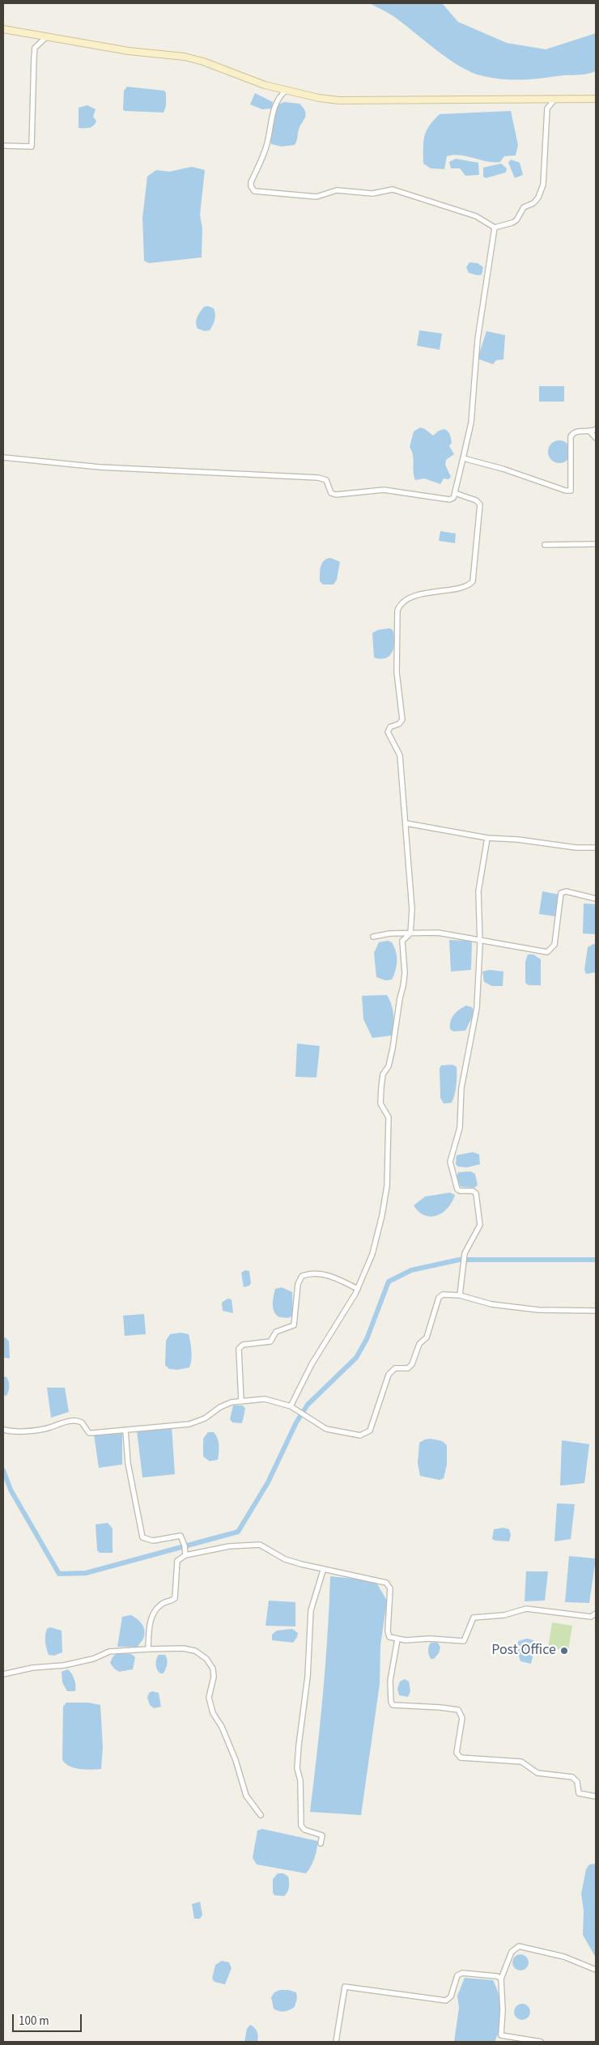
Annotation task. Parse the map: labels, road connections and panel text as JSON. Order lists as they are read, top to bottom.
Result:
{
  "places": ["Post Office"],
  "scale_bar": "100 m"
}
